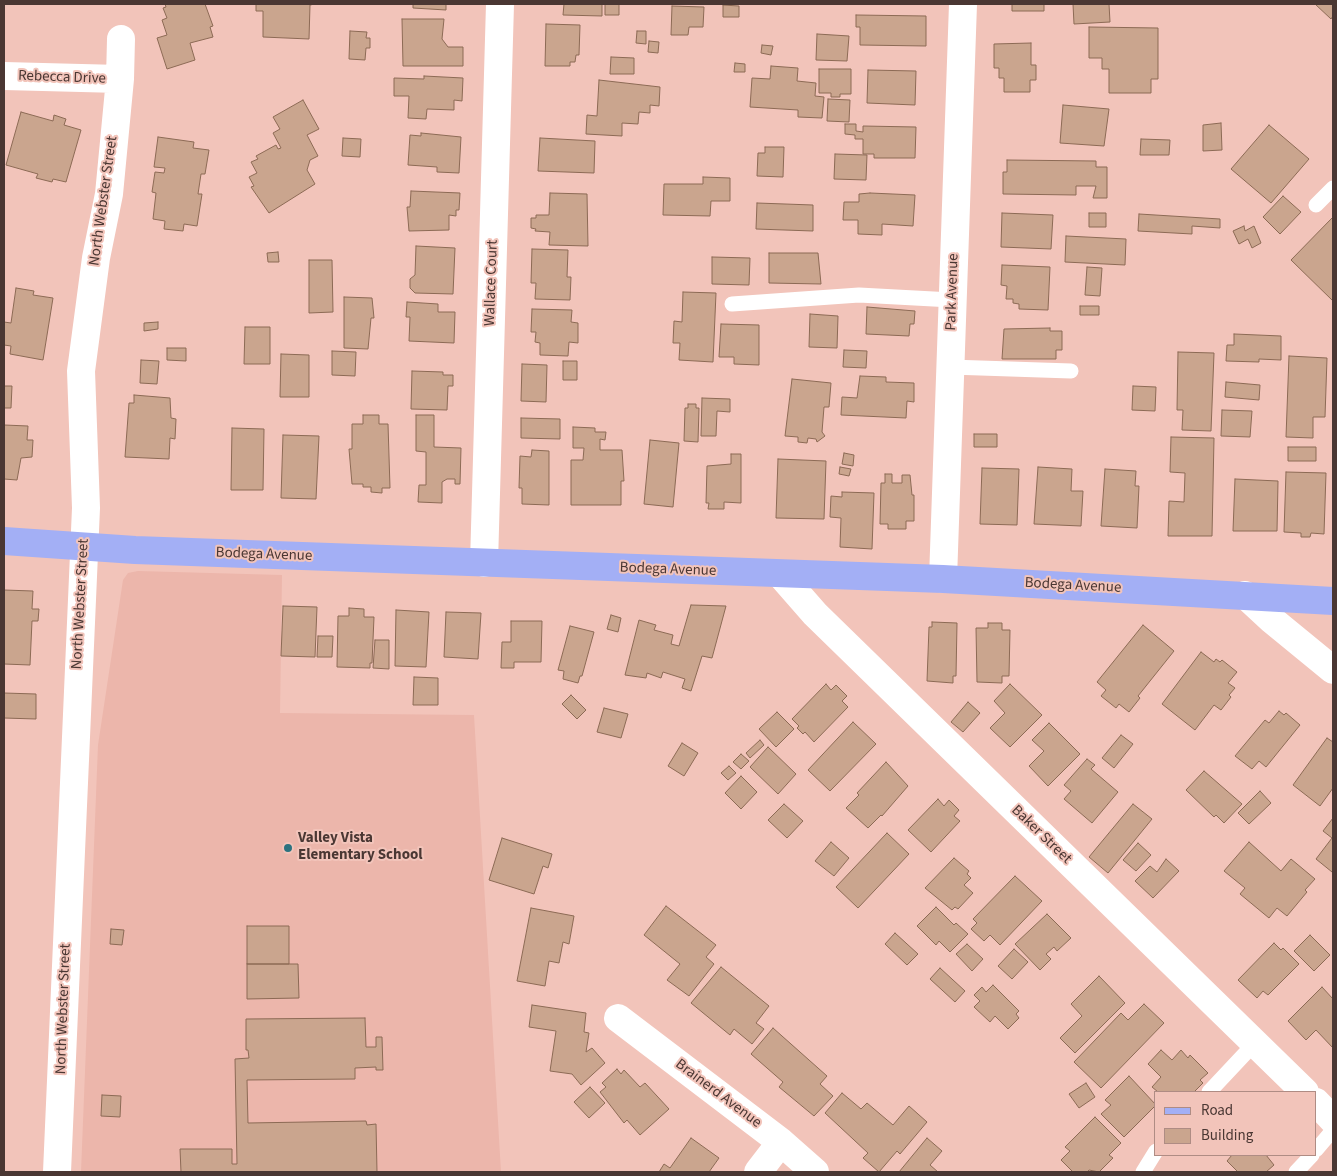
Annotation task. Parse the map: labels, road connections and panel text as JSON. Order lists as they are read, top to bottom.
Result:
{
  "streets": {
    "main road": ["Bodega Avenue"],
    "street": [
      "Rebecca Drive",
      "North Webster Street",
      "Wallace Court",
      "Park Avenue",
      "Baker Street",
      "Brainerd Avenue"
    ]
  },
  "crossings": [
    ["Rebecca Drive", "North Webster Street"],
    ["North Webster Street", "Bodega Avenue"],
    ["Wallace Court", "Bodega Avenue"],
    ["Park Avenue", "Bodega Avenue"],
    ["Bodega Avenue", "Baker Street"]
  ],
  "places": ["Valley Vista Elementary School"],
  "legend": ["Road", "Building"]
}
